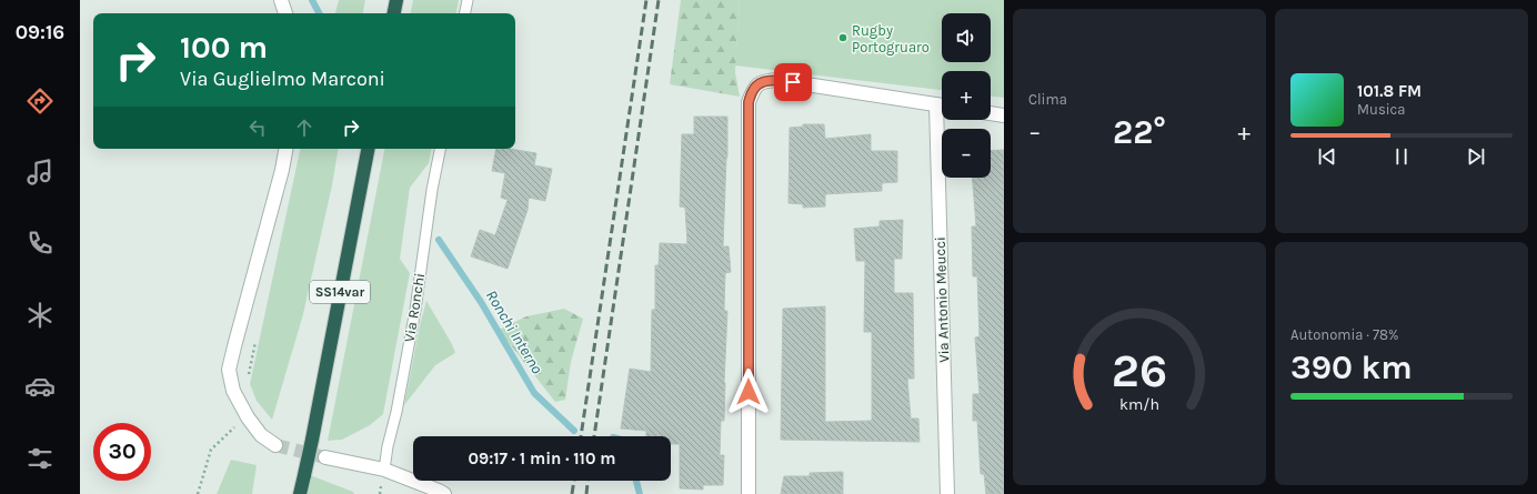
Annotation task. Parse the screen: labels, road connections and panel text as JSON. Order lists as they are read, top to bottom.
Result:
{
  "streets": {
    "highway": ["SS14var"],
    "street": ["Via Antonio Meucci"],
    "lane": ["Via Ronchi"]
  },
  "water": ["Ronchi Interno"],
  "places": ["Rugby Portogruaro"],
  "page": {
    "tabs": "09:16",
    "tile": [
      "Clima",
      ["Autonomia · 78%", "390 km"]
    ],
    "map_buttons": ["+", "−"],
    "turn": ["100 m", "Via Guglielmo Marconi"],
    "song": ["101.8 FM", "Musica"],
    "heat": ["−", "22°", "+"],
    "limit": "30",
    "trip": "09:17 · 1 min · 110 m",
    "gauge": ["26", "km/h"]
  }
}
